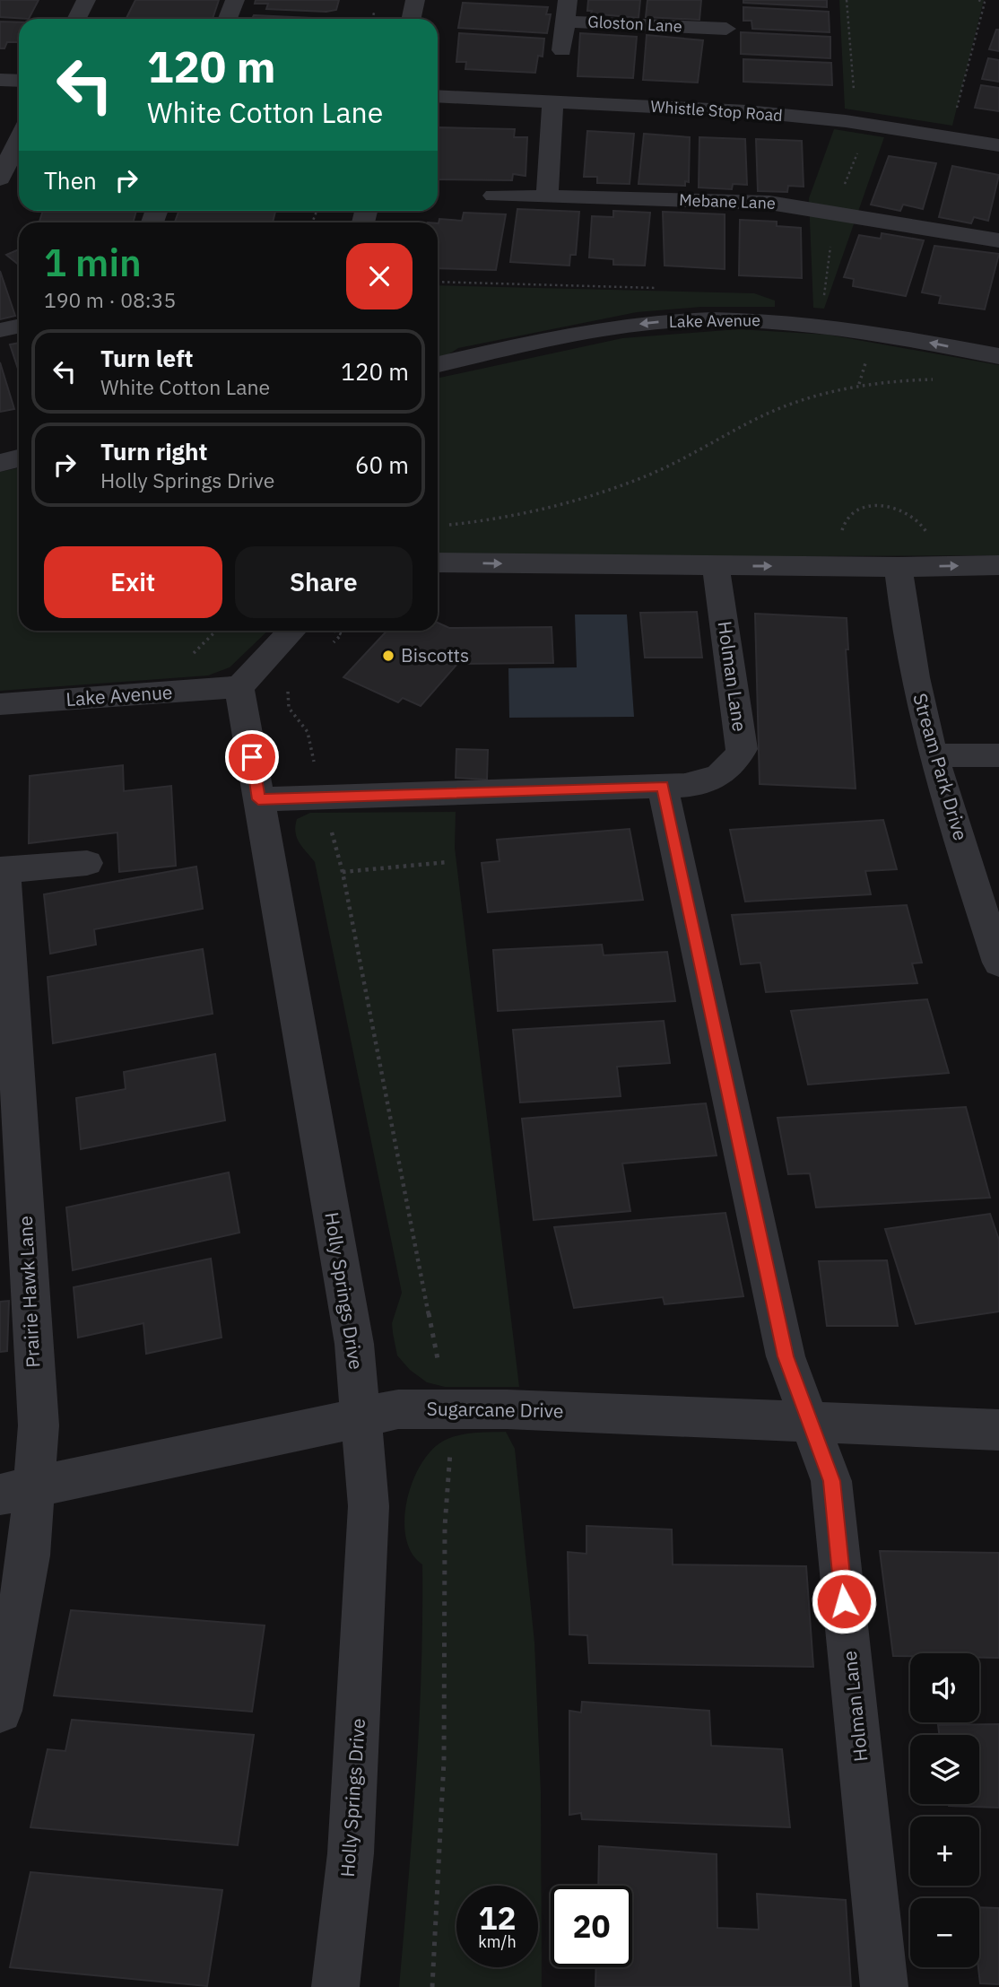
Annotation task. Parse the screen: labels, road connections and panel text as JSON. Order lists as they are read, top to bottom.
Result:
{
  "streets": {
    "street": [
      "Gloston Lane",
      "Whistle Stop Road",
      "Mebane Lane",
      "Lake Avenue",
      "Holman Lane",
      "Stream Park Drive",
      "Holly Springs Drive",
      "Prairie Hawk Lane",
      "Sugarcane Drive"
    ]
  },
  "crossings": [
    ["Lake Avenue", "Holly Springs Drive"],
    ["Holman Lane", "Sugarcane Drive"],
    ["Holly Springs Drive", "Sugarcane Drive"],
    ["Prairie Hawk Lane", "Sugarcane Drive"]
  ],
  "places": ["Biscotts"],
  "page": {
    "turn": ["120 m", "White Cotton Lane"],
    "then": "Then",
    "heading": ["1 min", "190 m · 08:35"],
    "list": [
      {
        "name": "Turn left",
        "note": "White Cotton Lane",
        "value": "120 m"
      },
      {
        "name": "Turn right",
        "note": "Holly Springs Drive",
        "value": "60 m"
      }
    ],
    "buttons": ["Exit", "Share"],
    "map_buttons": ["+", "−"],
    "speed": "12 km/h",
    "limit": "20"
  }
}
